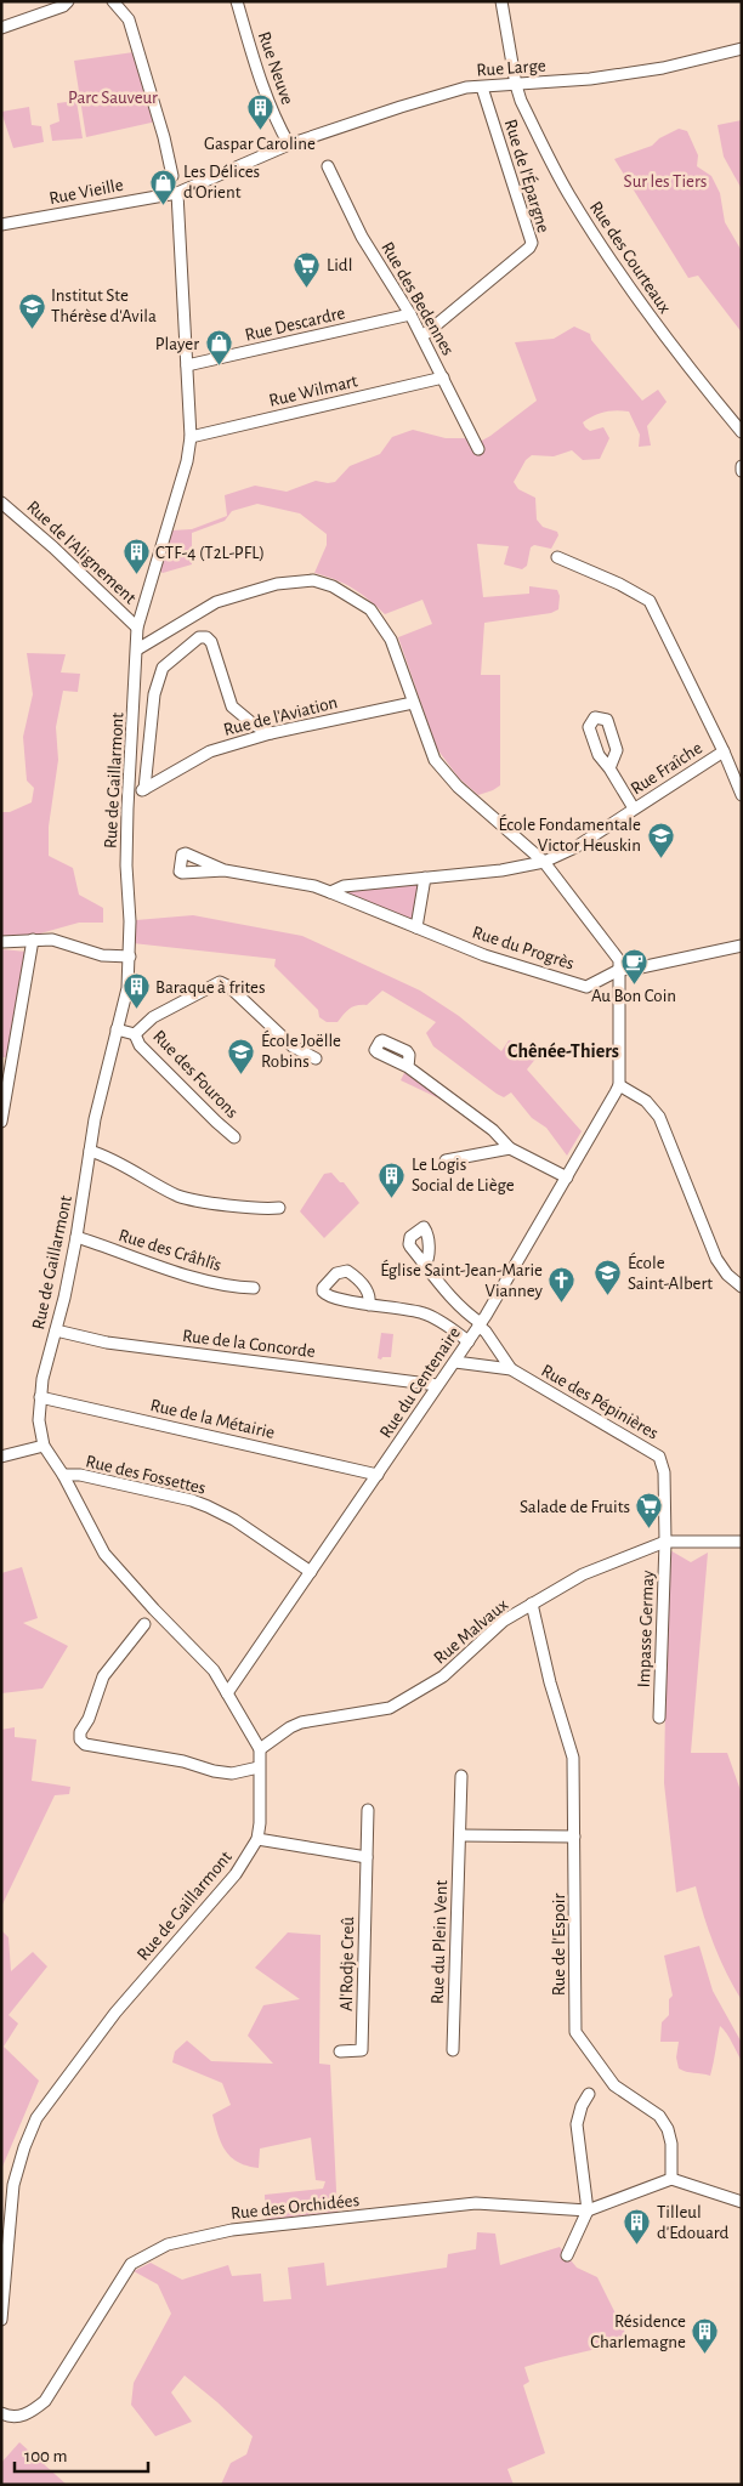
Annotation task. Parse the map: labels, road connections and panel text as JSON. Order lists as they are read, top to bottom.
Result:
{
  "streets": {
    "street": [
      "Rue Neuve",
      "Rue Large",
      "Rue de l'Épargne",
      "Rue Vieille",
      "Rue des Courteaux",
      "Rue des Bedennes",
      "Rue Descardre",
      "Rue Wilmart",
      "Rue de l'Alignement",
      "Rue de l'Aviation",
      "Rue Fraîche",
      "Rue de Gaillarmont",
      "Rue du Progrès",
      "Rue des Fourons",
      "Rue des Crâhlîs",
      "Rue de la Concorde",
      "Rue du Centenaire",
      "Rue des Pépinières",
      "Rue de la Métairie",
      "Rue des Fossettes",
      "Impasse Germay",
      "Rue Malvaux",
      "Rue du Plein Vent",
      "Rue de l'Espoir",
      "Al'Rodje Creû",
      "Rue des Orchidées"
    ]
  },
  "crossings": [
    ["Rue Neuve", "Rue Large"],
    ["Rue Large", "Rue de l'Épargne"],
    ["Rue Large", "Rue des Courteaux"],
    ["Rue de l'Épargne", "Rue des Bedennes"],
    ["Rue Vieille", "Rue de Gaillarmont"],
    ["Rue des Bedennes", "Rue Descardre"],
    ["Rue des Bedennes", "Rue Wilmart"],
    ["Rue Descardre", "Rue de Gaillarmont"],
    ["Rue Wilmart", "Rue de Gaillarmont"],
    ["Rue de l'Alignement", "Rue de Gaillarmont"],
    ["Rue de l'Aviation", "Rue de Gaillarmont"],
    ["Rue Fraîche", "Rue du Progrès"],
    ["Rue de Gaillarmont", "Rue des Crâhlîs"],
    ["Rue de Gaillarmont", "Rue de la Concorde"],
    ["Rue de Gaillarmont", "Rue du Centenaire"],
    ["Rue de Gaillarmont", "Rue de la Métairie"],
    ["Rue de Gaillarmont", "Rue des Fossettes"],
    ["Rue de Gaillarmont", "Rue Malvaux"],
    ["Rue du Progrès", "Rue du Centenaire"],
    ["Rue de la Concorde", "Rue du Centenaire"],
    ["Rue du Centenaire", "Rue des Pépinières"],
    ["Rue du Centenaire", "Rue de la Métairie"],
    ["Rue du Centenaire", "Rue des Fossettes"],
    ["Rue des Pépinières", "Impasse Germay"],
    ["Rue des Pépinières", "Rue Malvaux"],
    ["Impasse Germay", "Rue Malvaux"],
    ["Rue Malvaux", "Rue de l'Espoir"],
    ["Rue de l'Espoir", "Rue des Orchidées"]
  ],
  "districts": ["Chênée-Thiers"],
  "parks": ["Parc Sauveur", "Sur les Tiers"],
  "places": {
    "building": [
      "Gaspar Caroline",
      "CTF-4 (T2L-PFL)",
      "Baraque à frites",
      "Le Logis Social de Liège",
      "Tilleul d'Edouard",
      "Résidence Charlemagne"
    ],
    "shop": ["Les Délices d'Orient", "Player"],
    "supermarket": ["Lidl", "Salade de Fruits"],
    "school or university": [
      "Institut Ste Thérèse d'Avila",
      "École Fondamentale Victor Heuskin",
      "École Joëlle Robins",
      "École Saint-Albert"
    ],
    "cafe": ["Au Bon Coin"],
    "church": ["Église Saint-Jean-Marie Vianney"]
  },
  "scale_bar": "100 m"
}
